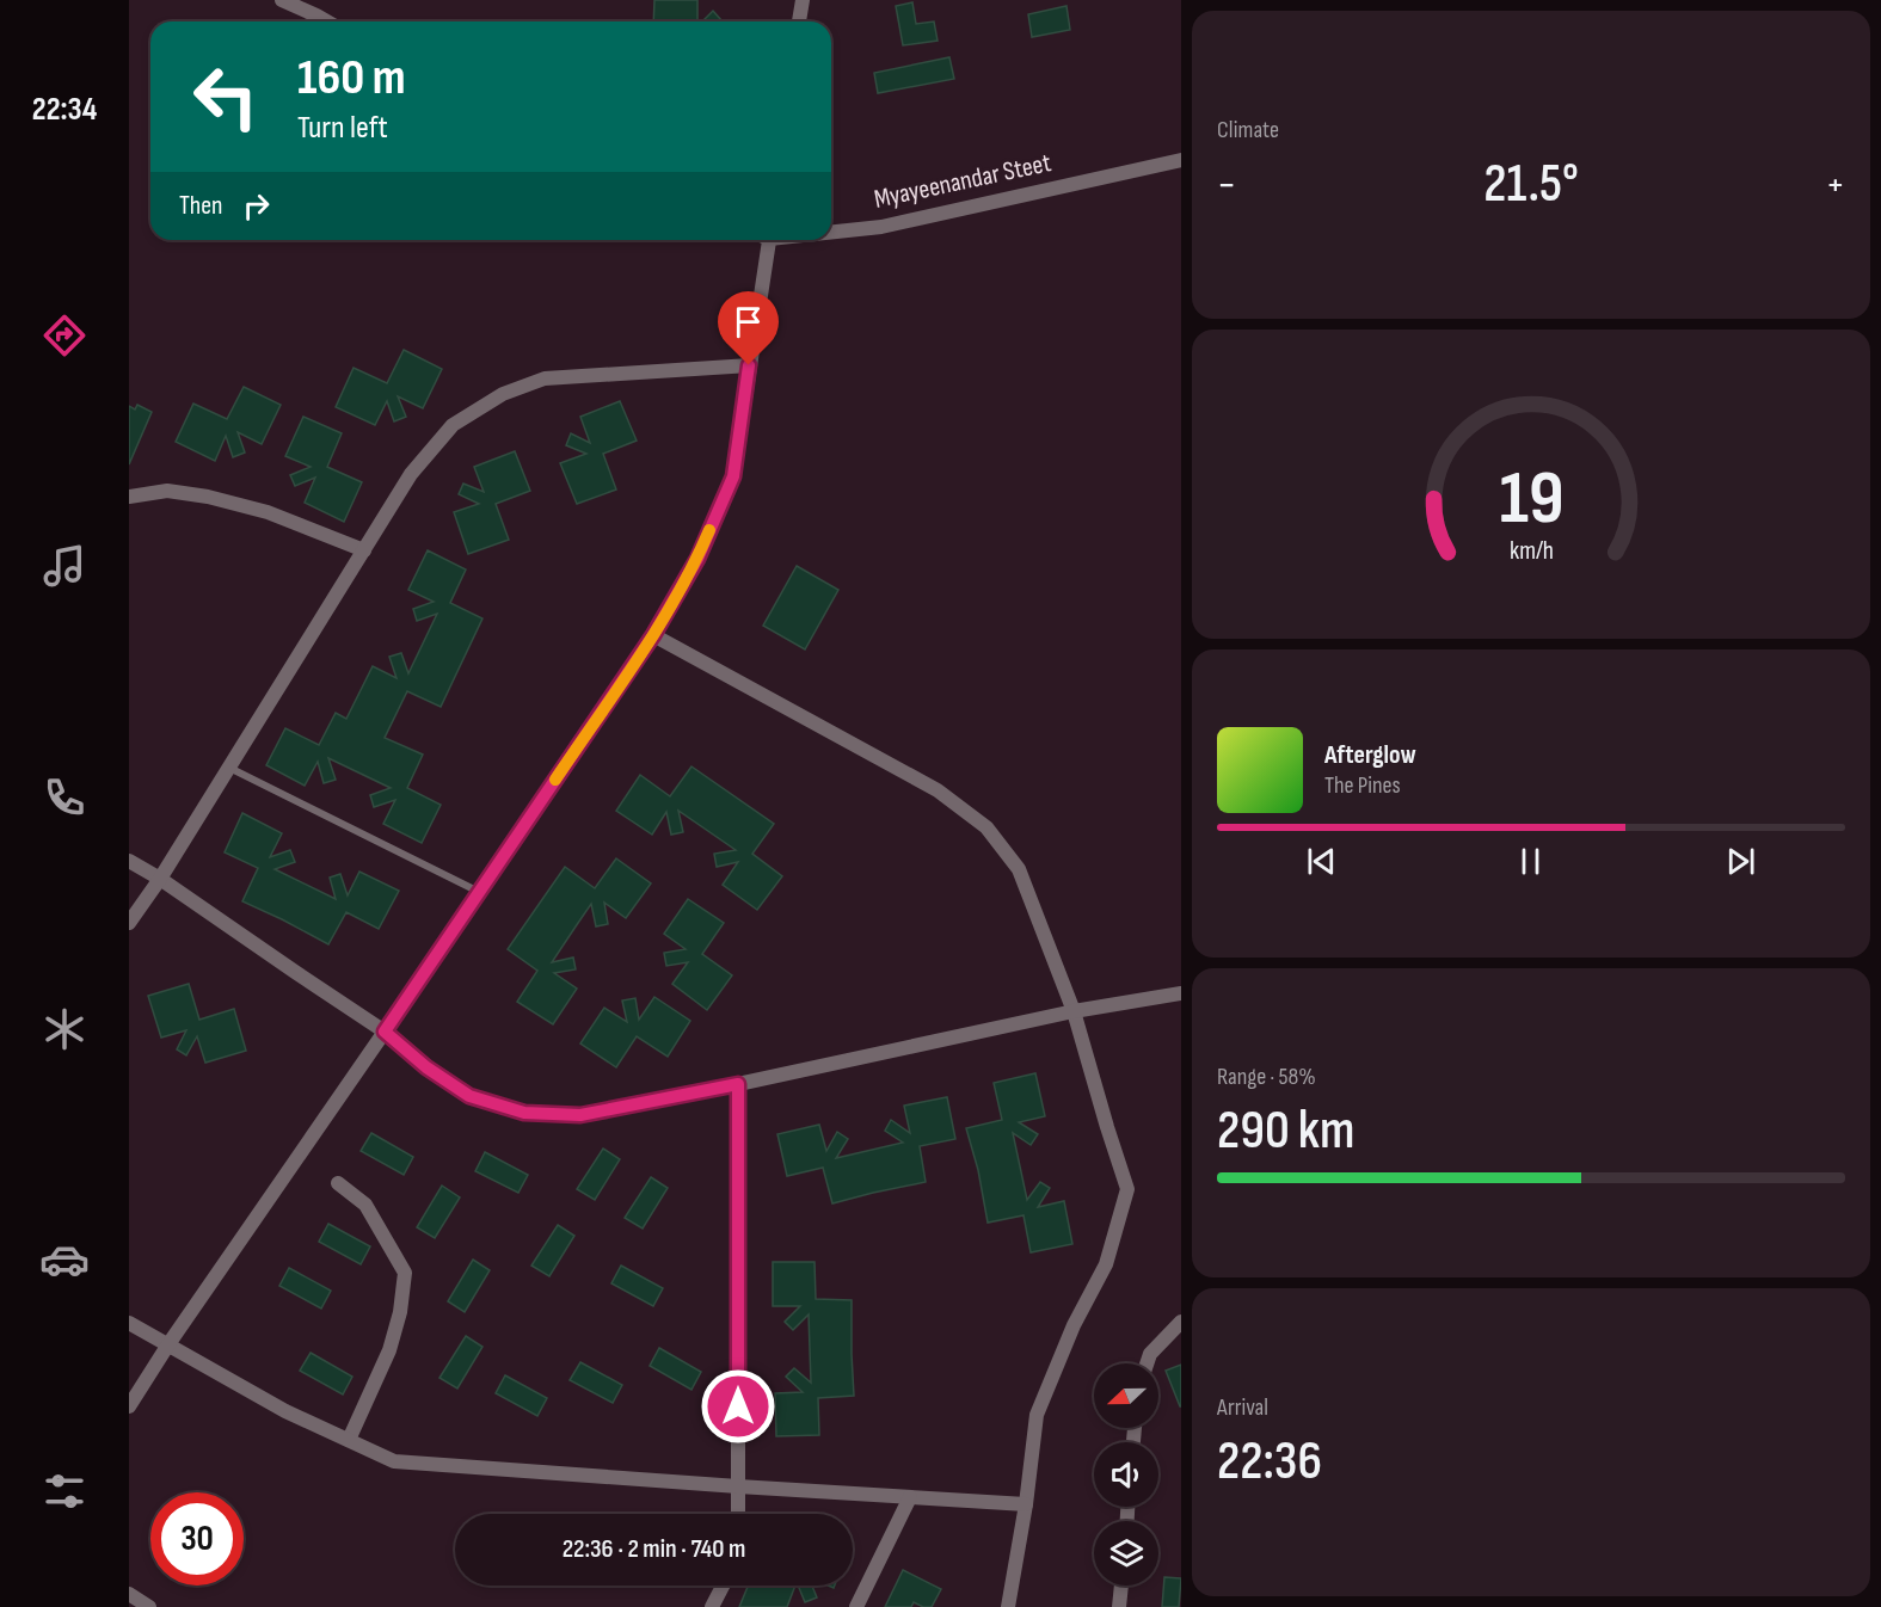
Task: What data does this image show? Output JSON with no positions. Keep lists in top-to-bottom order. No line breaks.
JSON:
{"streets":{"street":["Myayeenandar Steet"]},"north":"left","page":{"tabs":"22:34","tile":["Climate",["Range · 58%","290 km"],["Arrival","22:36"]],"turn":["160 m","Turn left"],"heat":["−","21.5°","+"],"then":"Then","song":["Afterglow","The Pines"],"limit":"30","trip":"22:36 · 2 min · 740 m","gauge":["19","km/h"]}}
